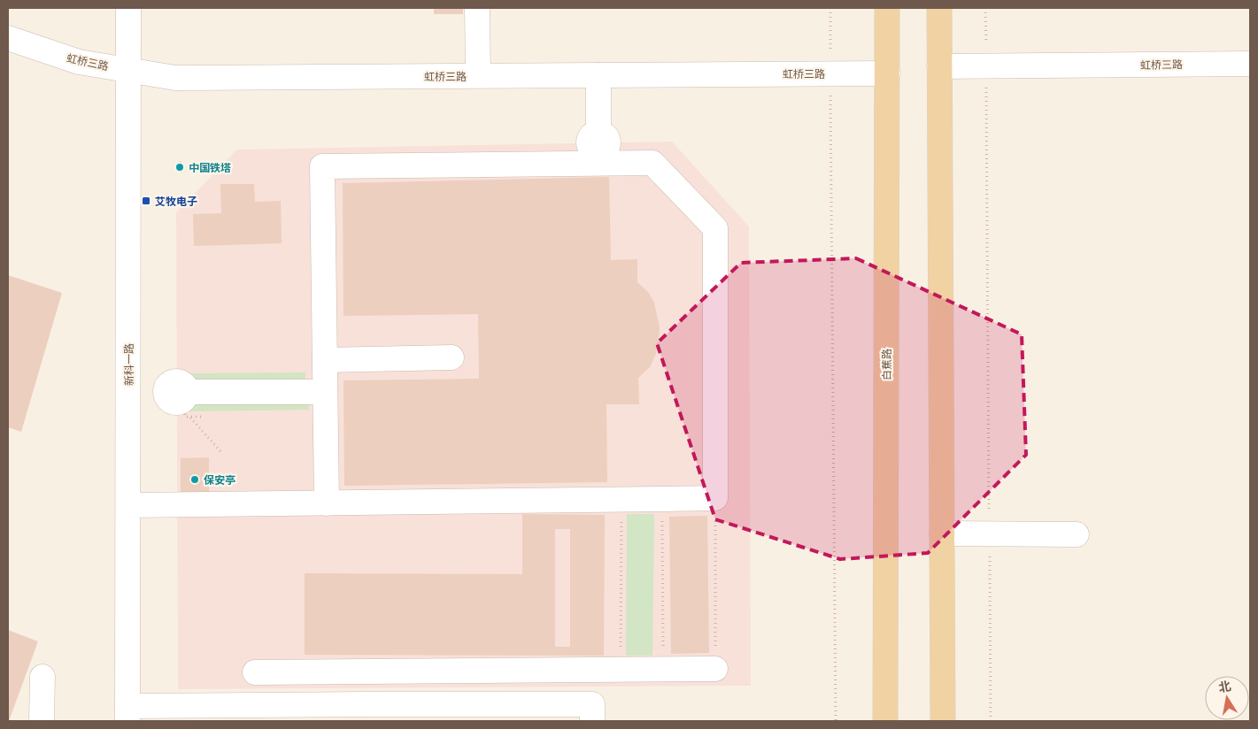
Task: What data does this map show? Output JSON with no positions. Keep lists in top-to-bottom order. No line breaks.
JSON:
{"streets":{"main road":["白蕉路"],"street":["虹桥三路","新科一路"]},"crossings":[["虹桥三路","新科一路"],["虹桥三路","白蕉路"]],"places":{"other":["中国铁塔","保安亭"],"transit":["艾牧电子"]},"north":"top"}
